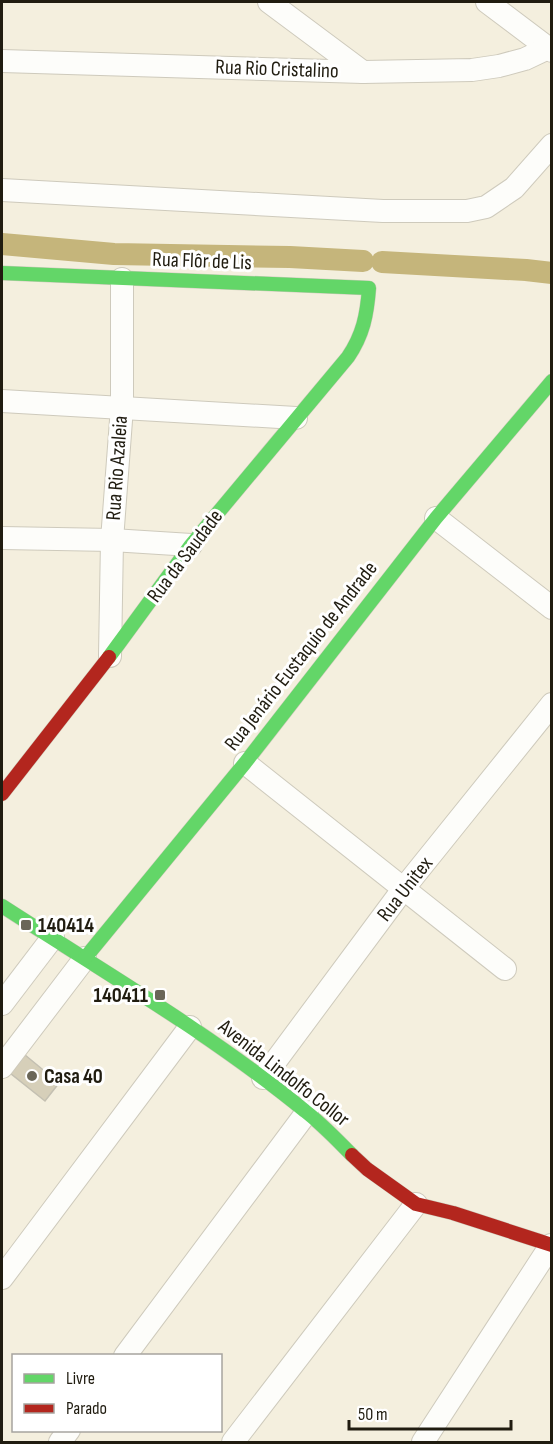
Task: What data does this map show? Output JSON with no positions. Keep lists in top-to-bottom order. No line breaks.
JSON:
{"streets":{"street":["Rua Rio Cristalino","Rua Flôr de Lis","Rua Rio Azaleia","Rua da Saudade","Rua Jenário Eustaquio de Andrade","Rua Unitex","Avenida Lindolfo Collor"]},"crossings":[["Rua Flôr de Lis","Rua Rio Azaleia"],["Rua Flôr de Lis","Rua da Saudade"],["Rua Rio Azaleia","Rua da Saudade"],["Rua Jenário Eustaquio de Andrade","Avenida Lindolfo Collor"],["Rua Unitex","Avenida Lindolfo Collor"]],"places":{"transit":["140414","140411"],"other":["Casa 40"]},"legend":["Livre","Parado"],"scale_bar":"50 m"}
